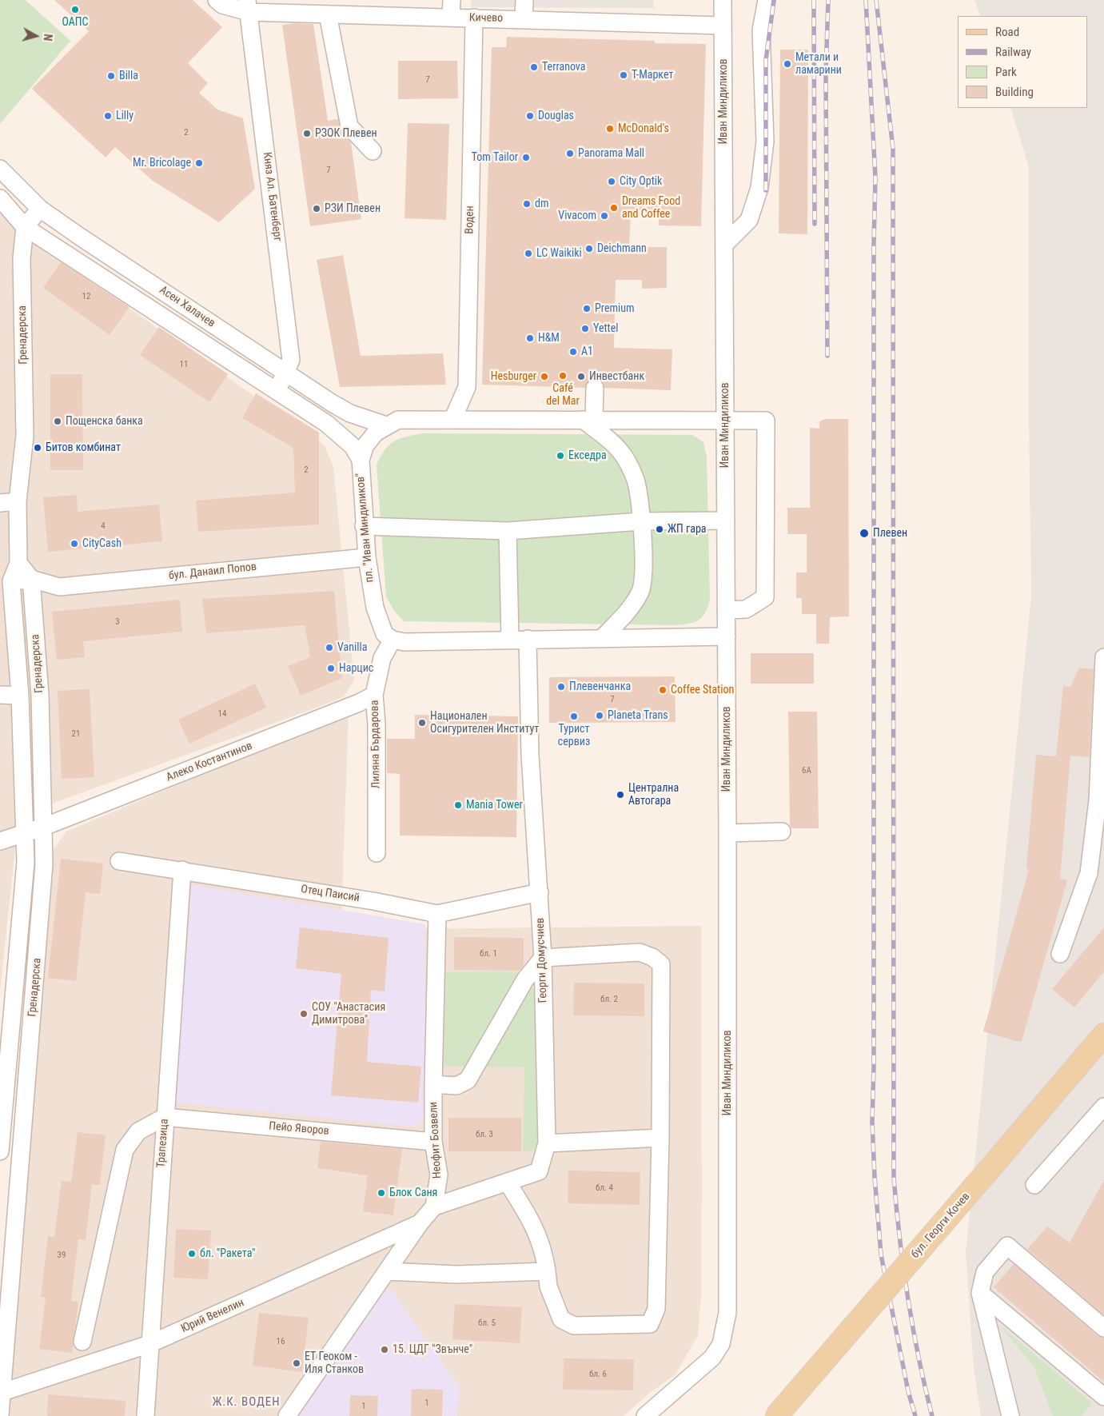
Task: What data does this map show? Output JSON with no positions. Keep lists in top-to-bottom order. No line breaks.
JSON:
{"streets":{"main road":["бул. Георги Кочев"],"street":["Кичево","Иван Миндиликов","Княз Ал. Батенберг","Воден","Асен Халачев","Гренадерска","пл. \"Иван Миндиликов\"","бул. Данаил Попов","Лиляна Бърдарова","Алеко Костантинов","Отец Паисий","Георги Домусчиев","Пейо Яворов","Неофит Бозвели","Трапезица","Юрий Венелин"]},"crossings":[["Кичево","Иван Миндиликов"],["Кичево","Княз Ал. Батенберг"],["Кичево","Воден"],["Иван Миндиликов","пл. \"Иван Миндиликов\""],["Княз Ал. Батенберг","Асен Халачев"],["Воден","пл. \"Иван Миндиликов\""],["Асен Халачев","Гренадерска"],["Асен Халачев","пл. \"Иван Миндиликов\""],["Гренадерска","бул. Данаил Попов"],["Гренадерска","Алеко Костантинов"],["Гренадерска","Юрий Венелин"],["пл. \"Иван Миндиликов\"","бул. Данаил Попов"],["пл. \"Иван Миндиликов\"","Лиляна Бърдарова"],["Лиляна Бърдарова","Алеко Костантинов"],["Отец Паисий","Георги Домусчиев"],["Отец Паисий","Неофит Бозвели"],["Отец Паисий","Трапезица"],["Георги Домусчиев","Неофит Бозвели"],["Пейо Яворов","Неофит Бозвели"],["Пейо Яворов","Трапезица"],["Трапезица","Юрий Венелин"]],"districts":["Ж.К. ВОДЕН"],"places":["ОАПС","Метали и ламарини","Terranova","Т-Маркет","Billa","Lilly","Douglas","McDonald's","РЗОК Плевен","Panorama Mall","Tom Tailor","Mr. Bricolage","City Optik","dm","Dreams Food and Coffee","РЗИ Плевен","Vivacom","Deichmann","LC Waikiki","Premium","Yettel","H&M","A1","Café del Mar","Hesburger","Инвестбанк","Пощенска банка","Битов комбинат","Екседра","ЖП гара","Плевен","CityCash","Vanilla","Нарцис","Плевенчанка","Coffee Station","Planeta Trans","Турист сервиз","Национален Осигурителен Институт","Централна Автогара","Mania Tower","СОУ \"Анастасия Димитрова\"","Блок Саня","бл. \"Ракета\"","15. ЦДГ \"Звънче\"","ЕТ Геоком - Иля Станков"],"house_numbers":["7","2","7","12","11","2","4","3","7","14","21","6А","бл. 1","бл. 2","бл. 3","бл. 4","39","бл. 5","16","бл. 6","1","1"],"legend":["Road","Railway","Park","Building"],"north":"right"}
